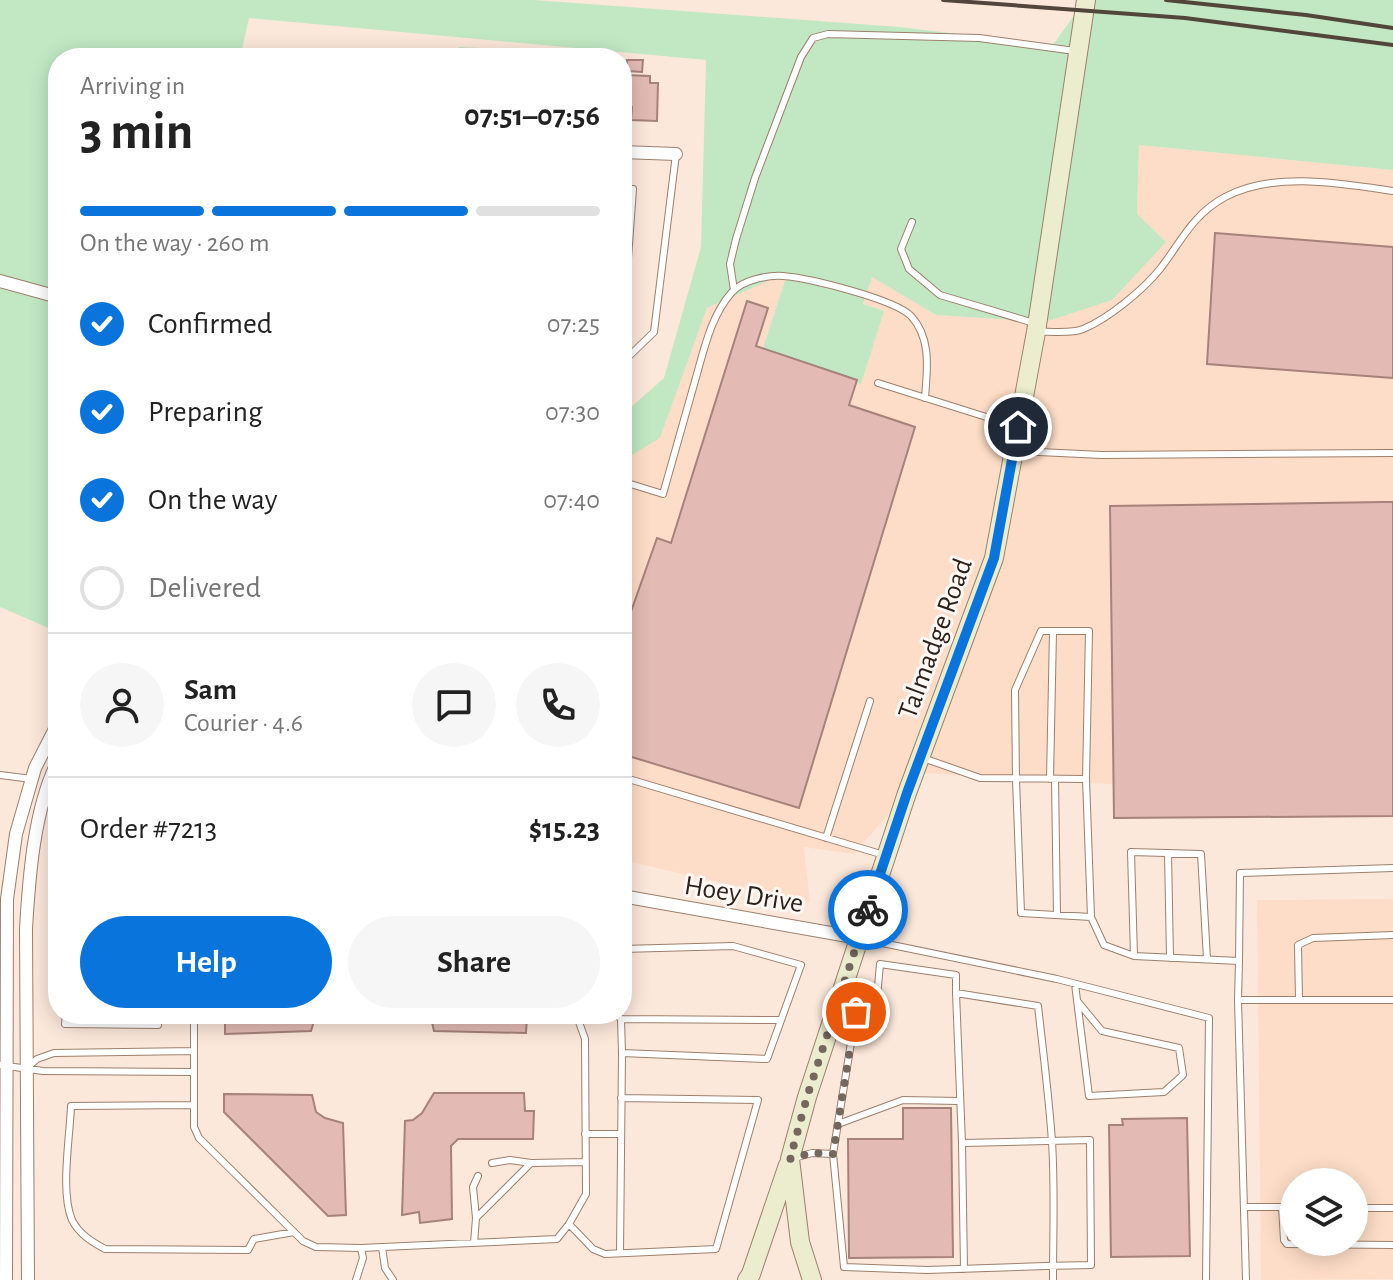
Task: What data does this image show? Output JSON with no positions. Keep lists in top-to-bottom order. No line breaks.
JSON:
{"streets":{"street":["Talmadge Road","Hoey Drive"]},"crossings":[["Talmadge Road","Hoey Drive"]],"page":{"heading":["3 min","Arriving in","07:51–07:56"],"panel":["Sam","Courier · 4.6","Order #7213","$15.23"],"bar":"On the way · 260 m","list":[["Confirmed","07:25"],["Preparing","07:30"],["On the way","07:40"],"Delivered"],"buttons":["Help","Share"]}}
